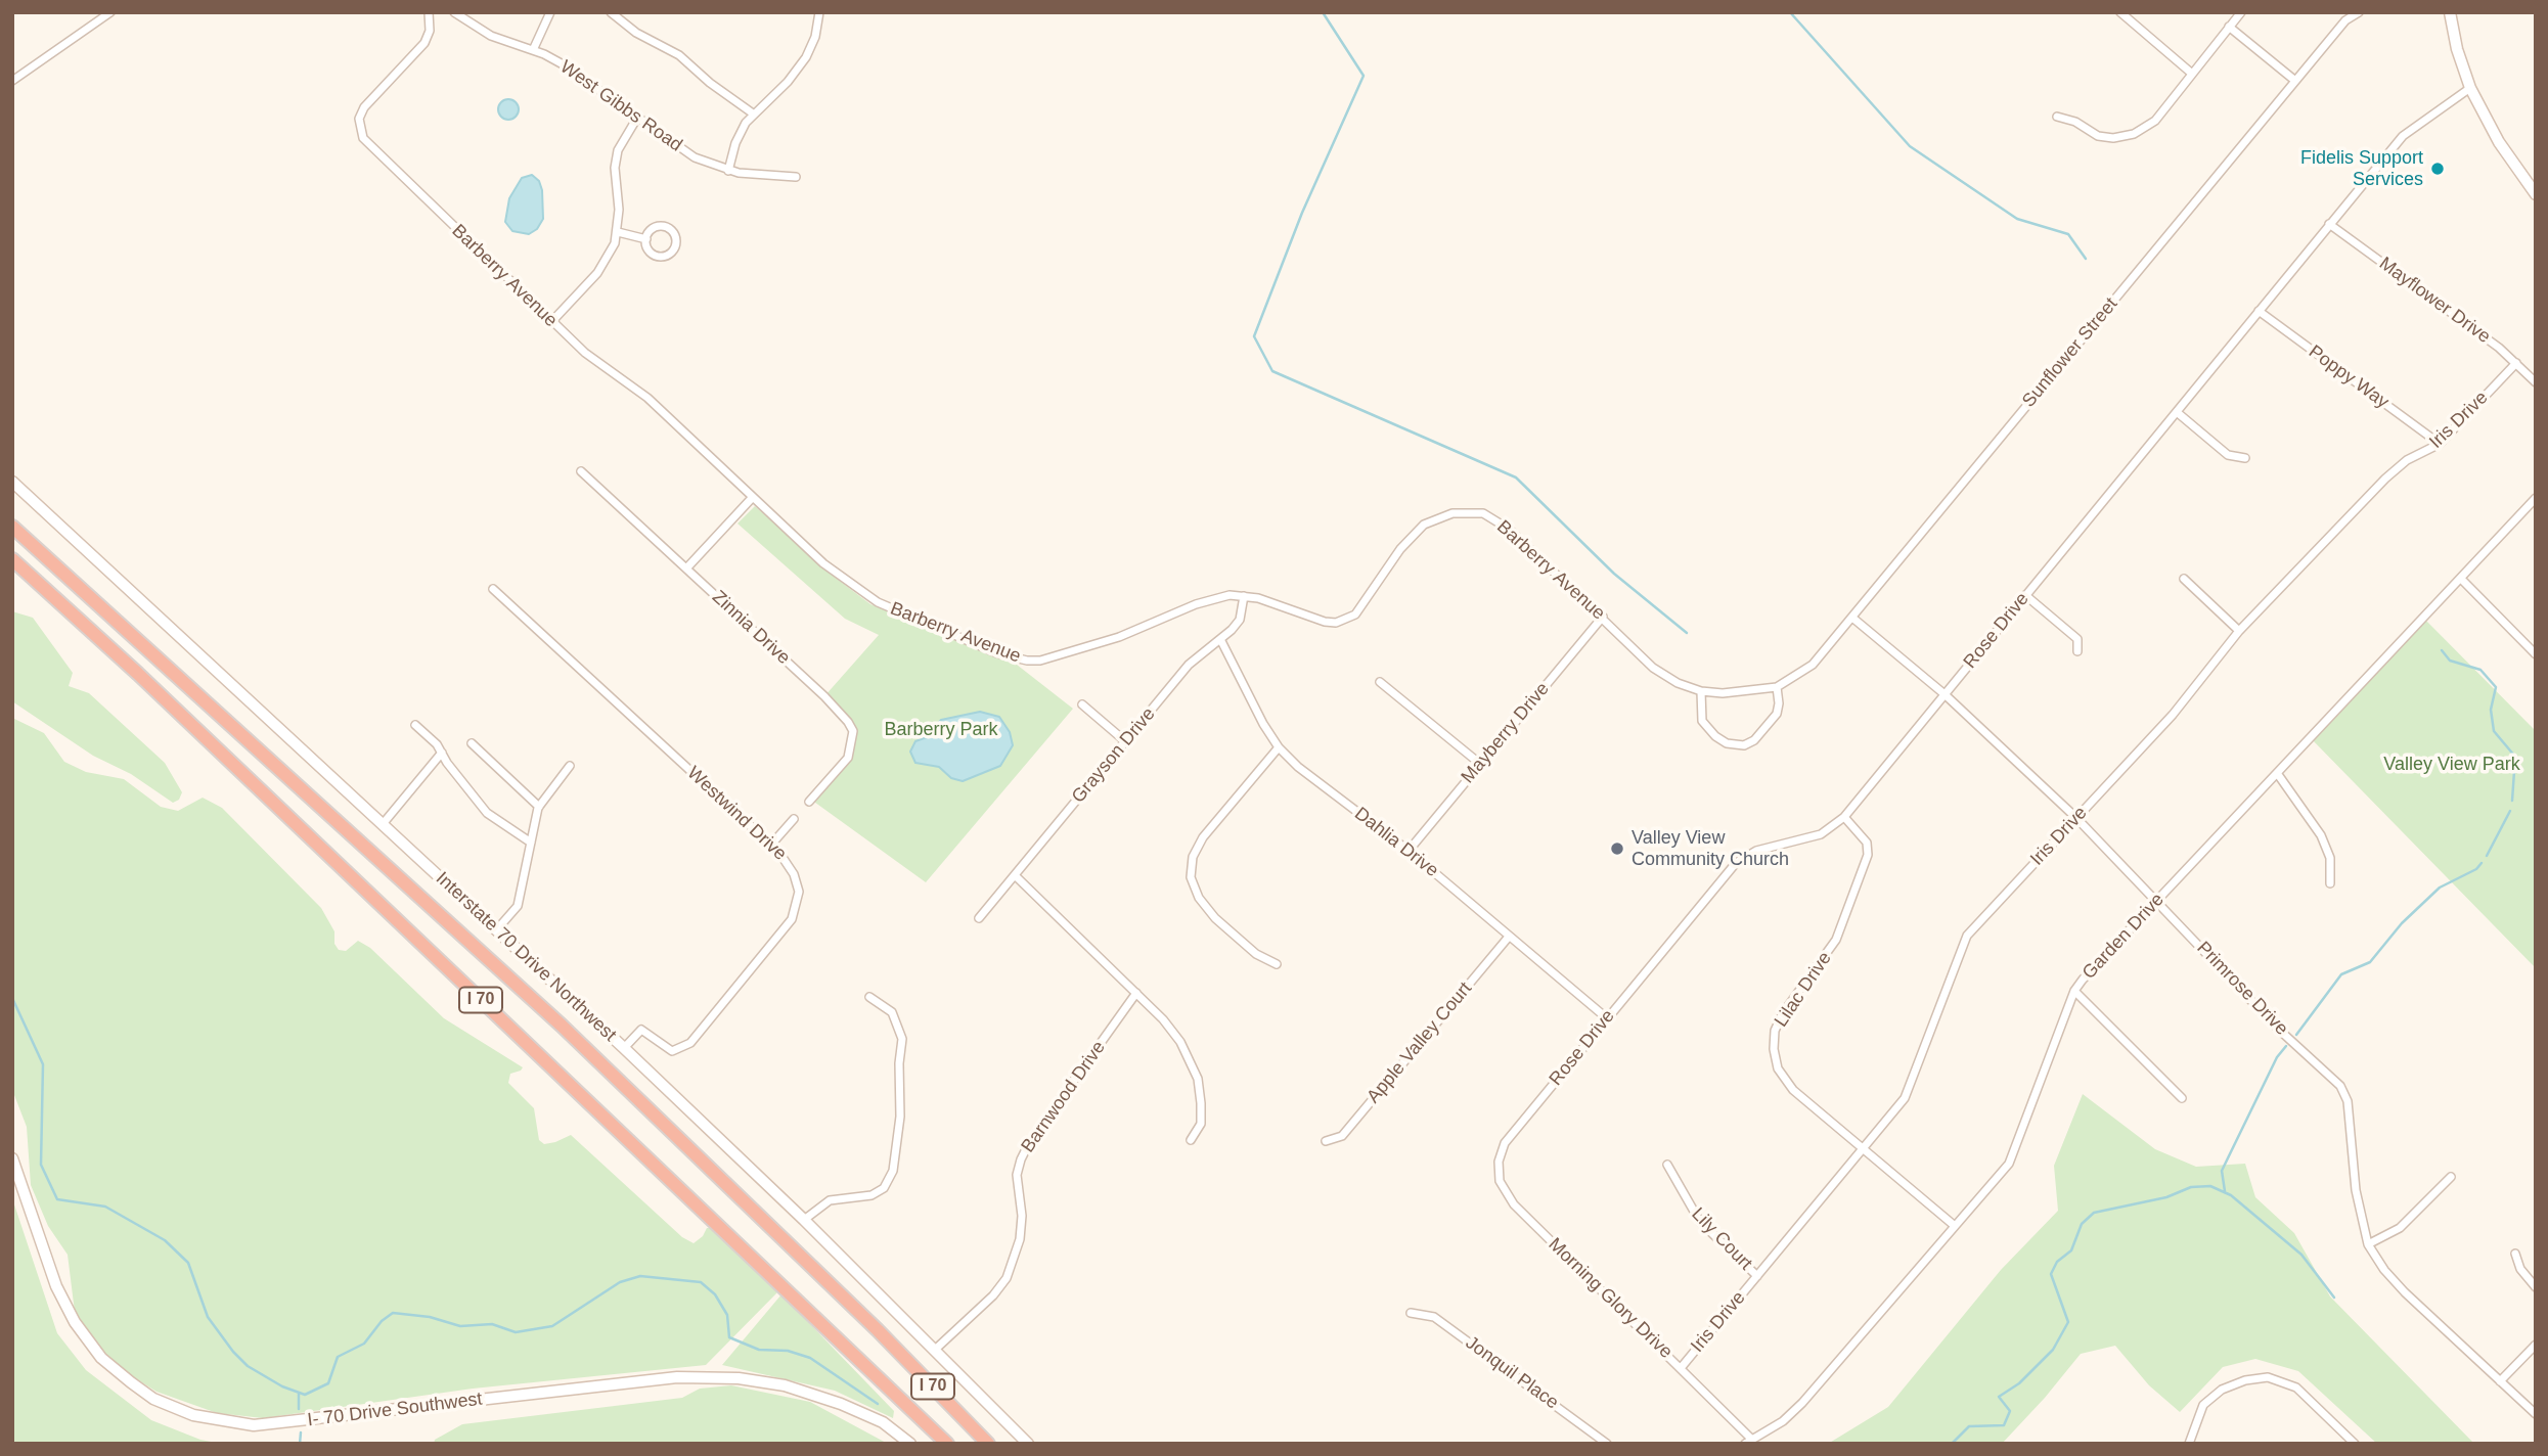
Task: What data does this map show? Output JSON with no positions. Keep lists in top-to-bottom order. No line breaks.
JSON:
{"streets":{"highway":["I 70"],"street":["West Gibbs Road","Barberry Avenue","Mayflower Drive","Sunflower Street","Poppy Way","Iris Drive","Zinnia Drive","Rose Drive","Mayberry Drive","Grayson Drive","Westwind Drive","Dahlia Drive","Garden Drive","Interstate 70 Drive Northwest","Primrose Drive","Lilac Drive","Apple Valley Court","Barnwood Drive","Lily Court","Morning Glory Drive","Jonquil Place","I- 70 Drive Southwest"]},"crossings":[["Barberry Avenue","Sunflower Street"],["Barberry Avenue","Mayberry Drive"],["Barberry Avenue","Grayson Drive"],["Mayflower Drive","Iris Drive"],["Mayflower Drive","Rose Drive"],["Sunflower Street","Primrose Drive"],["Poppy Way","Iris Drive"],["Poppy Way","Rose Drive"],["Iris Drive","Primrose Drive"],["Iris Drive","Lilac Drive"],["Iris Drive","Lily Court"],["Iris Drive","Morning Glory Drive"],["Rose Drive","Dahlia Drive"],["Rose Drive","Primrose Drive"],["Rose Drive","Lilac Drive"],["Rose Drive","Morning Glory Drive"],["Mayberry Drive","Dahlia Drive"],["Grayson Drive","Dahlia Drive"],["Westwind Drive","Interstate 70 Drive Northwest"],["Dahlia Drive","Apple Valley Court"],["Garden Drive","Primrose Drive"],["Garden Drive","Lilac Drive"],["Garden Drive","Morning Glory Drive"],["Interstate 70 Drive Northwest","Barnwood Drive"]],"parks":["Barberry Park","Valley View Park"],"places":["Fidelis Support Services","Valley View Community Church"]}
